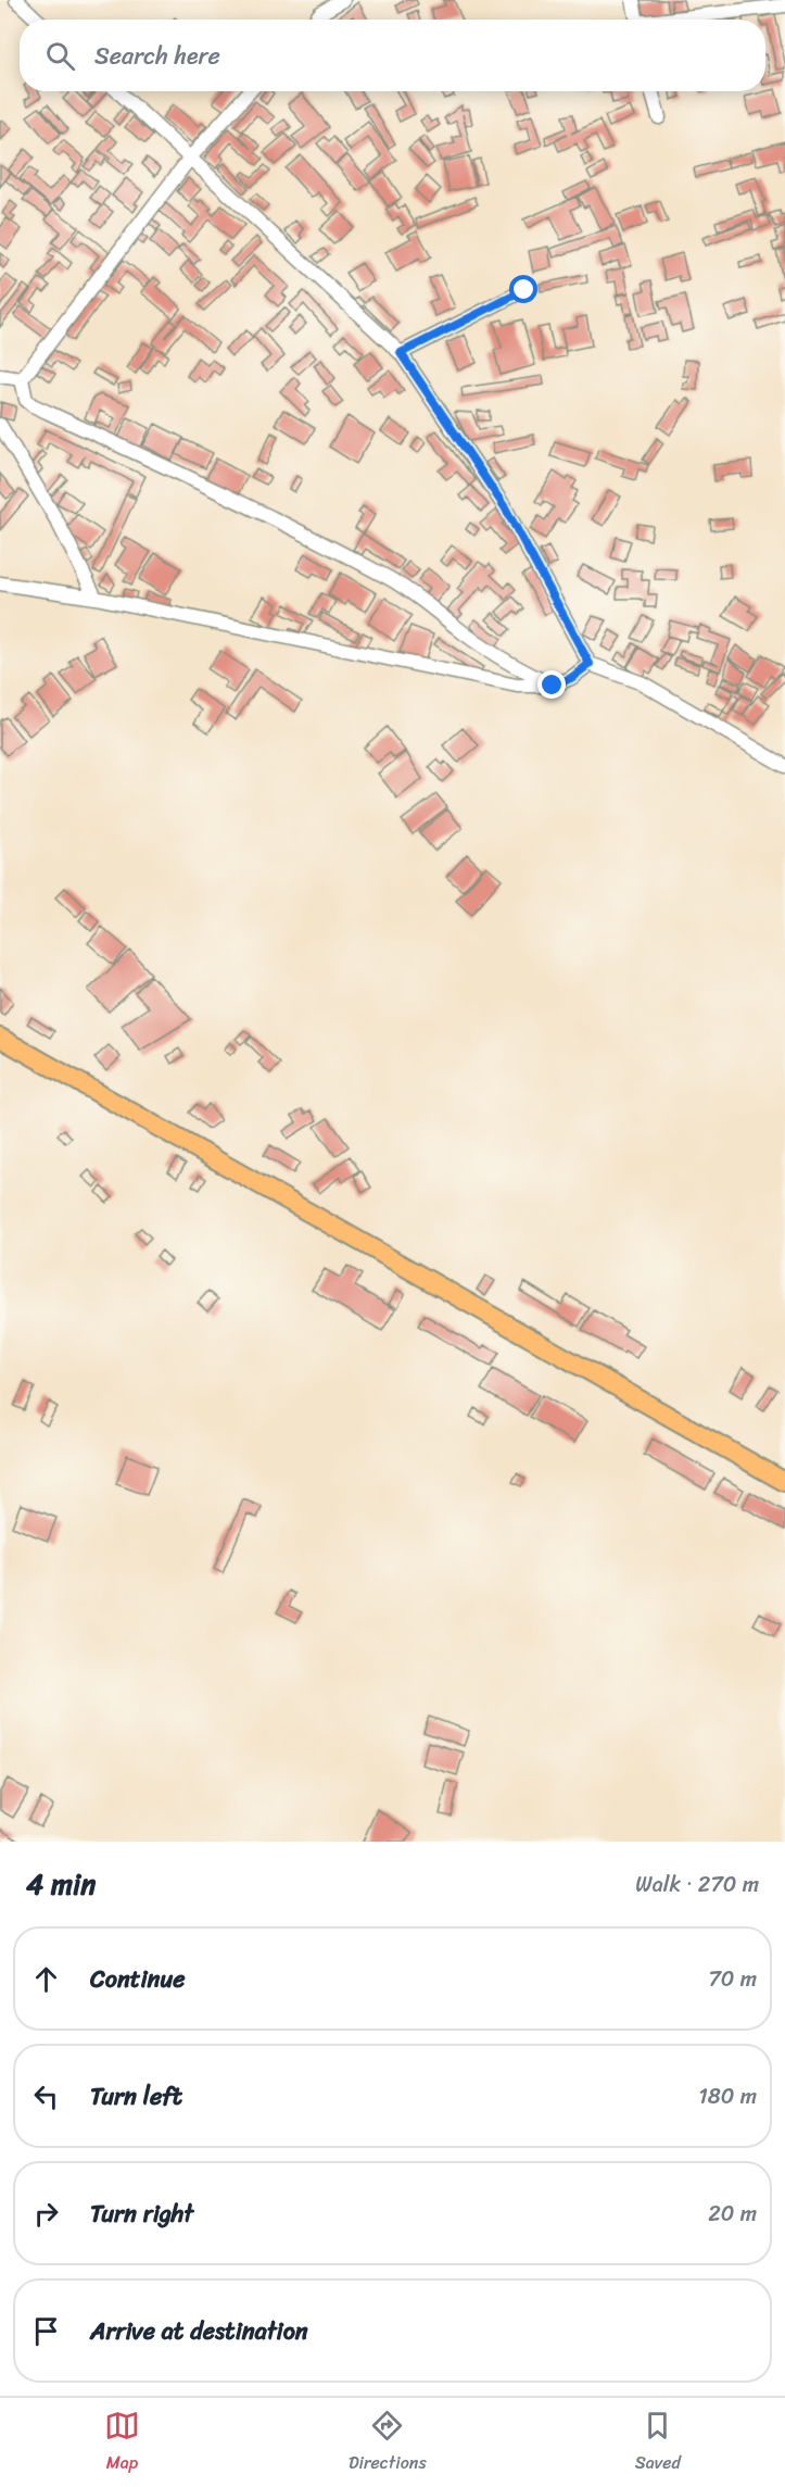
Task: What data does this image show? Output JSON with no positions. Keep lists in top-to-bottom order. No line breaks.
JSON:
{"page":{"search":"Search here","heading":["4 min","Walk · 270 m"],"list":[["Continue","70 m"],["Turn left","180 m"],["Turn right","20 m"],"Arrive at destination"],"nav":["Map","Directions","Saved"]}}
